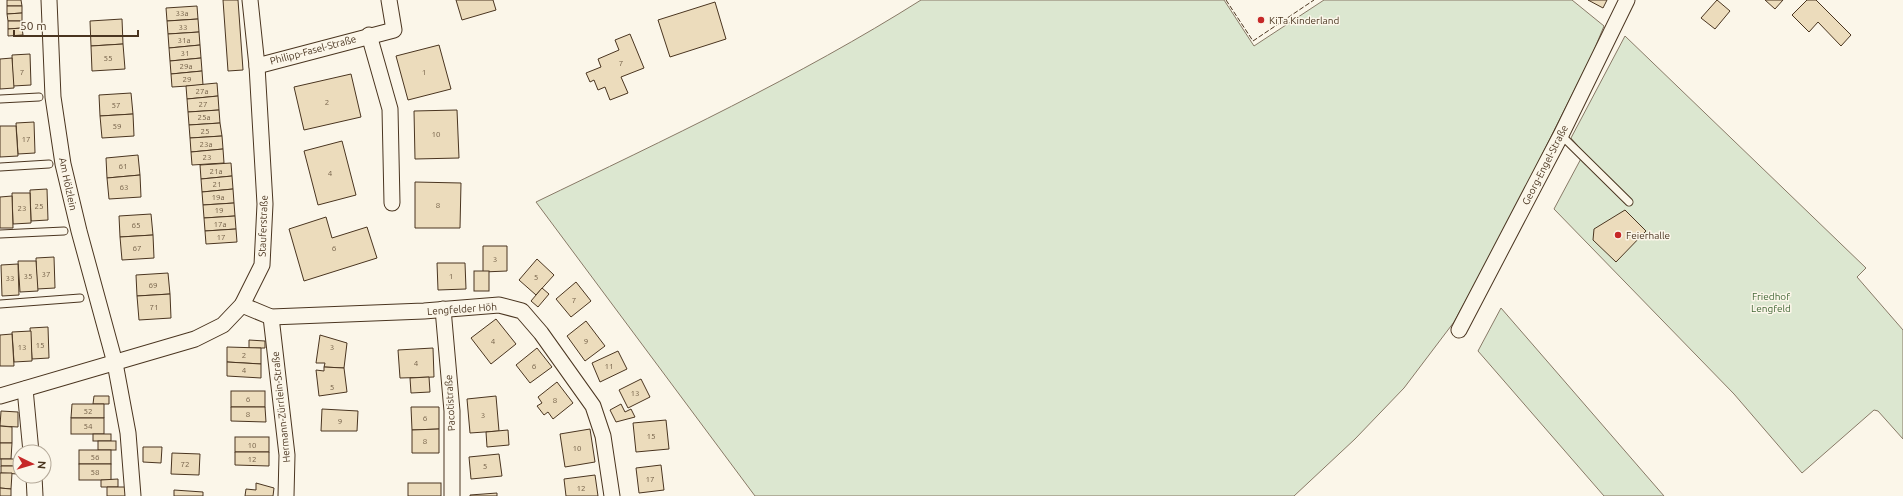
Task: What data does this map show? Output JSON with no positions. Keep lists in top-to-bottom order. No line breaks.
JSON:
{"streets":{"street":["Philipp-Fasel-Straße","Georg-Engel-Straße","Am Hölzlein","Stauferstraße","Lengfelder Höh","Pacotistraße","Hermann-Zürrlein-Straße"]},"crossings":[["Philipp-Fasel-Straße","Stauferstraße"],["Am Hölzlein","Stauferstraße"],["Stauferstraße","Lengfelder Höh"],["Lengfelder Höh","Pacotistraße"],["Lengfelder Höh","Hermann-Zürrlein-Straße"]],"parks":["Friedhof Lengfeld"],"places":["KiTa Kinderland","Feierhalle"],"house_numbers":["33a","33","31a","31","55","7","29a","7","1","29","27a","2","27","57","25a","59","25","10","17","23a","23","61","21a","4","21","63","19a","8","25","23","19","17a","65","17","67","6","3","37","35","1","5","33","69","7","71","4","9","15","13","3","2","4","6","11","4","5","13","6","8","52","8","3","6","9","54","15","8","10","10","56","12","72","5","58","17","12"],"scale_bar":"50 m","north":"right"}
